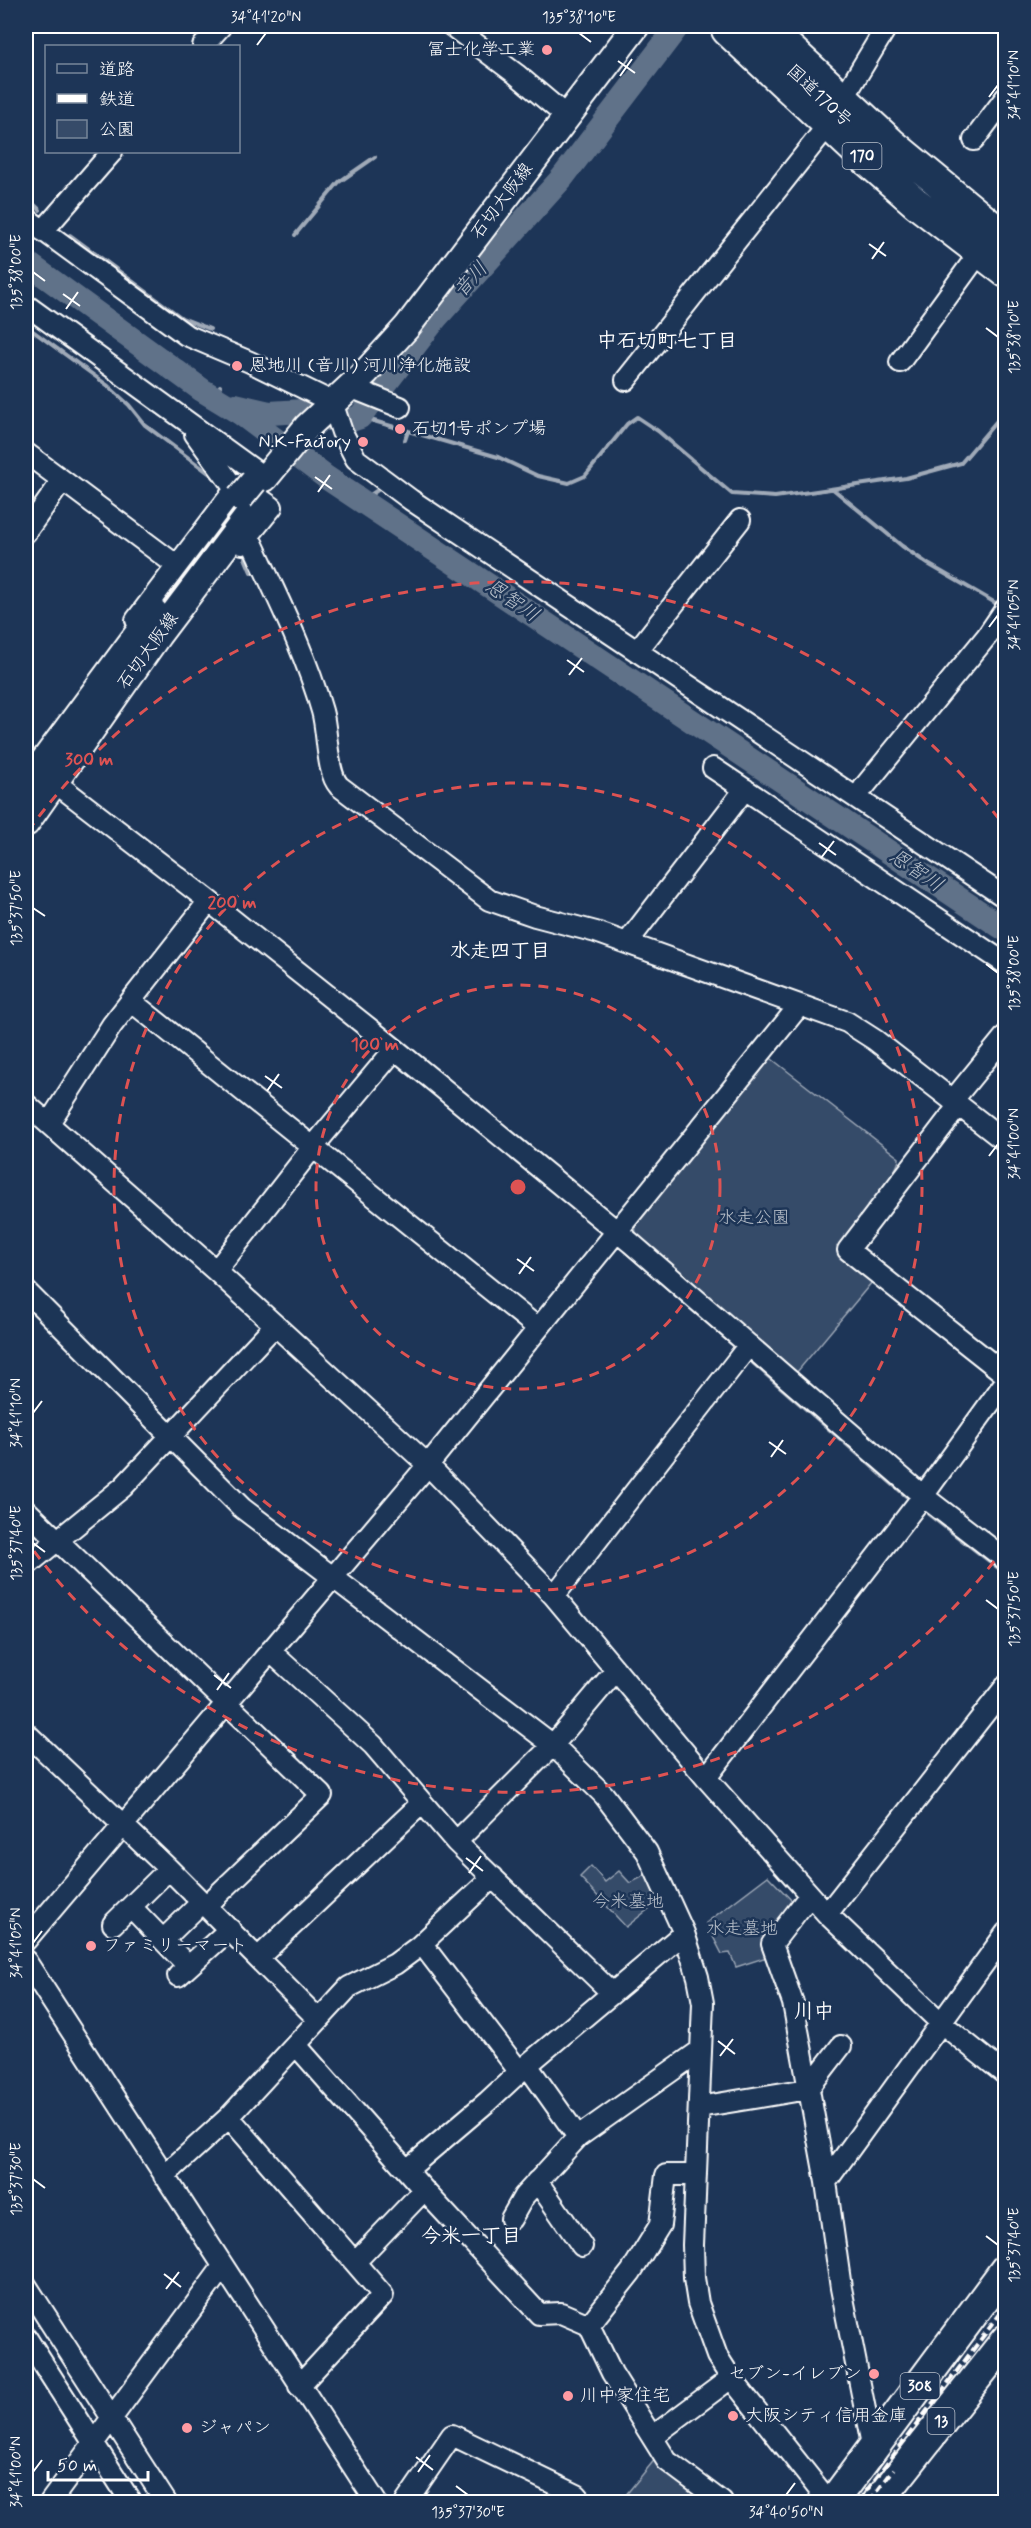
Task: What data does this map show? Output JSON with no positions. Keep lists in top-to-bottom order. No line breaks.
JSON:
{"streets":{"highway":["国道170号","170","308","13"],"main road":["石切大阪線"]},"crossings":[["国道170号","170"]],"districts":["中石切町七丁目","水走四丁目","川中","今米一丁目"],"water":["音川","恩智川"],"parks":["水走公園","今米墓地","水走墓地"],"places":["冨士化学工業","恩地川 (音川) 河川浄化施設","石切1号ポンプ場","N.K-Factory","ファミリーマート","セブン-イレブン","川中家住宅","大阪シティ信用金庫","ジャパン"],"legend":["道路","鉄道","公園"],"scale_bar":"50 m","coordinates":["34°41'20\"N","135°38'10\"E","34°41'10\"N","135°38'00\"E","34°41'05\"N","135°37'50\"E","34°41'00\"N","135°37'40\"E","135°37'30\"E","34°40'50\"N"],"rings":["300 m","200 m","100 m"]}
